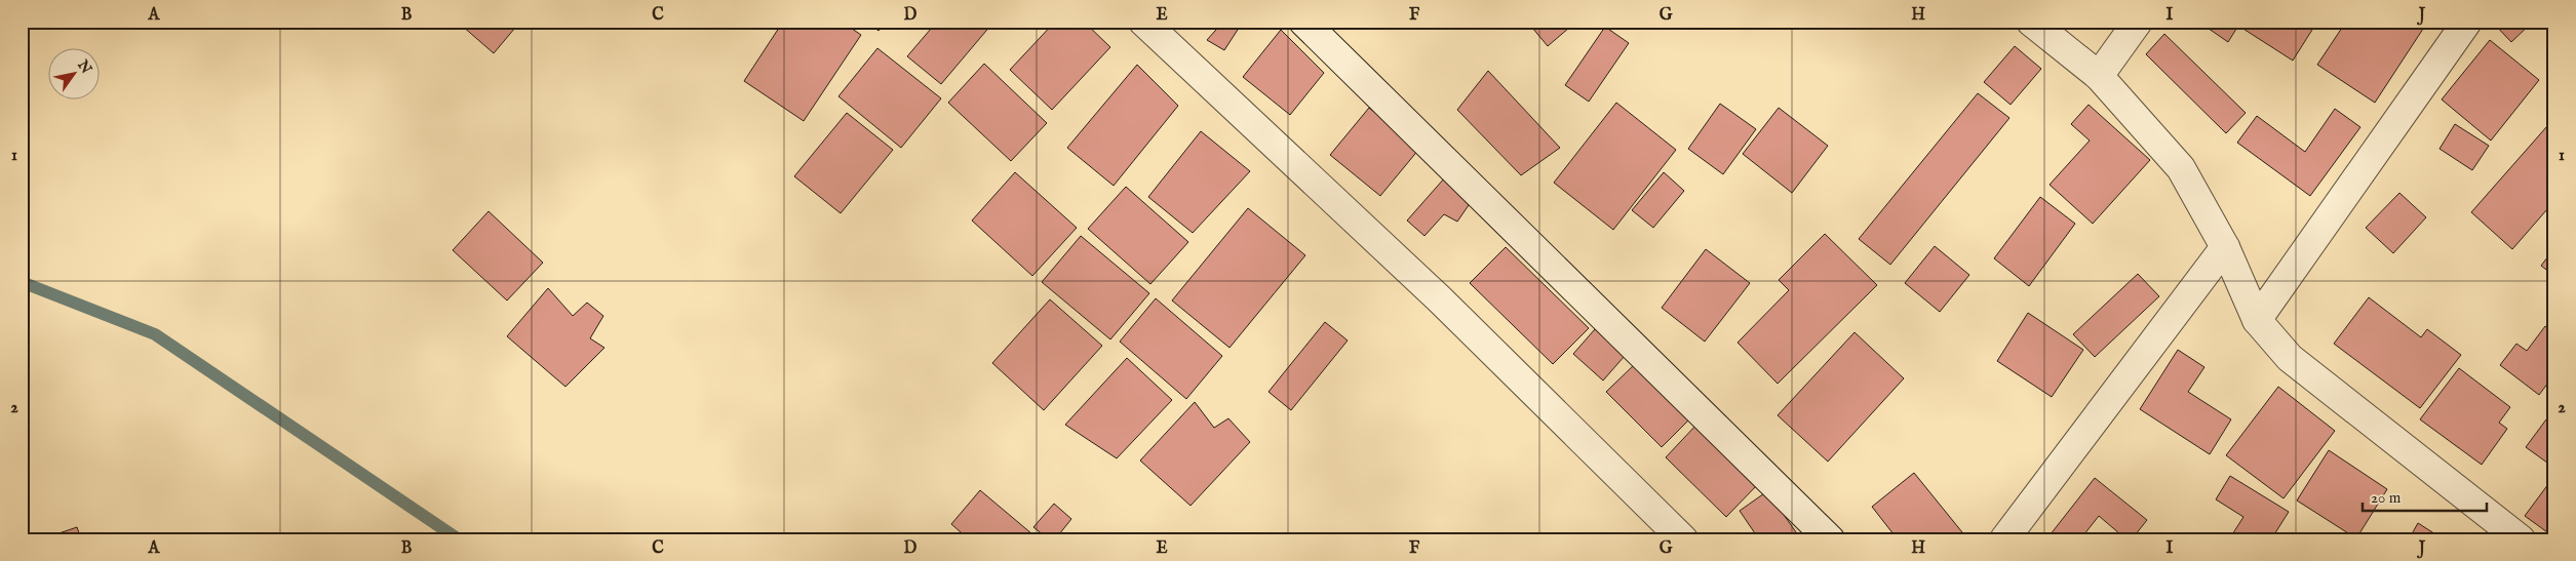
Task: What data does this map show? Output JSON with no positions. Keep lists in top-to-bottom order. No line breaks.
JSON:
{"scale_bar":"20 m","north":"top right","grid":{"columns":["A","B","C","D","E","F","G","H","I","J"],"rows":["1","2"]}}
